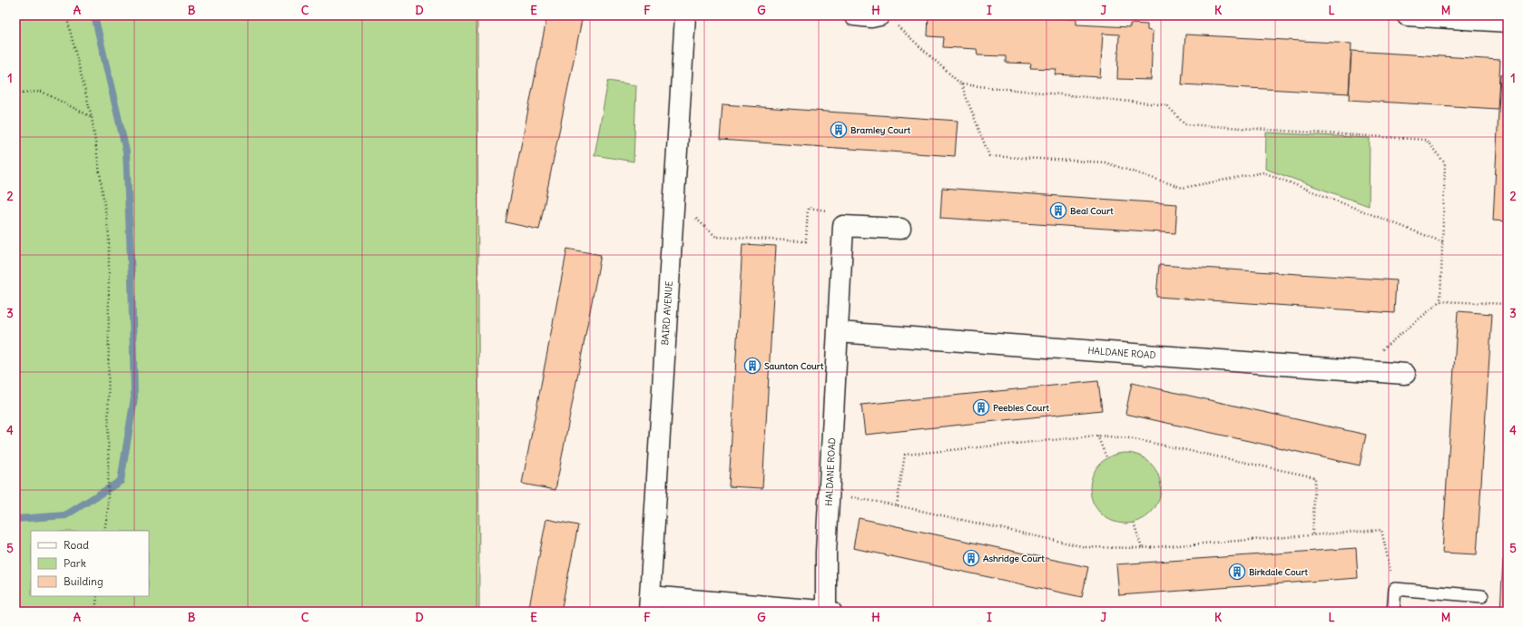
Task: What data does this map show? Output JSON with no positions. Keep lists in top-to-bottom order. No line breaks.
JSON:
{"streets":{"street":["BAIRD AVENUE","HALDANE ROAD"]},"places":{"building":["Bramley Court","Beal Court","Saunton Court","Peebles Court","Ashridge Court","Birkdale Court"]},"legend":["Road","Park","Building"],"grid":{"columns":["A","B","C","D","E","F","G","H","I","J","K","L","M"],"rows":["1","2","3","4","5"]}}
